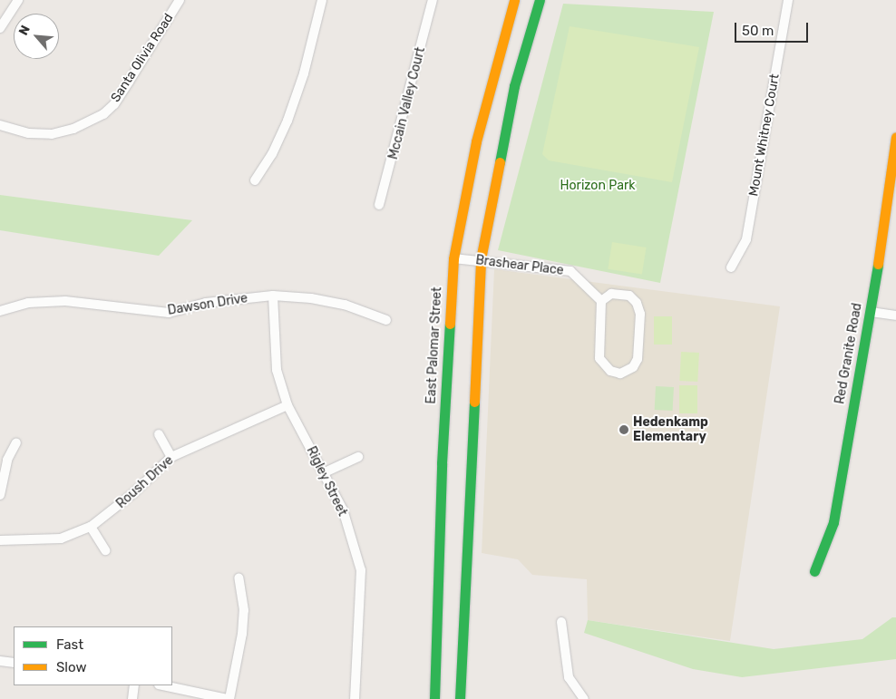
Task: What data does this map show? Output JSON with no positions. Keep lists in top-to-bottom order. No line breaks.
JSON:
{"streets":{"main road":["East Palomar Street","Red Granite Road"],"street":["Santa Olivia Road","Mccain Valley Court","Mount Whitney Court","Brashear Place","Dawson Drive","Rigley Street","Roush Drive"]},"crossings":[["Brashear Place","East Palomar Street"],["Dawson Drive","Rigley Street"],["Rigley Street","Roush Drive"]],"parks":["Horizon Park"],"places":["Hedenkamp Elementary"],"legend":["Fast","Slow"],"scale_bar":"50 m","north":"top left"}
